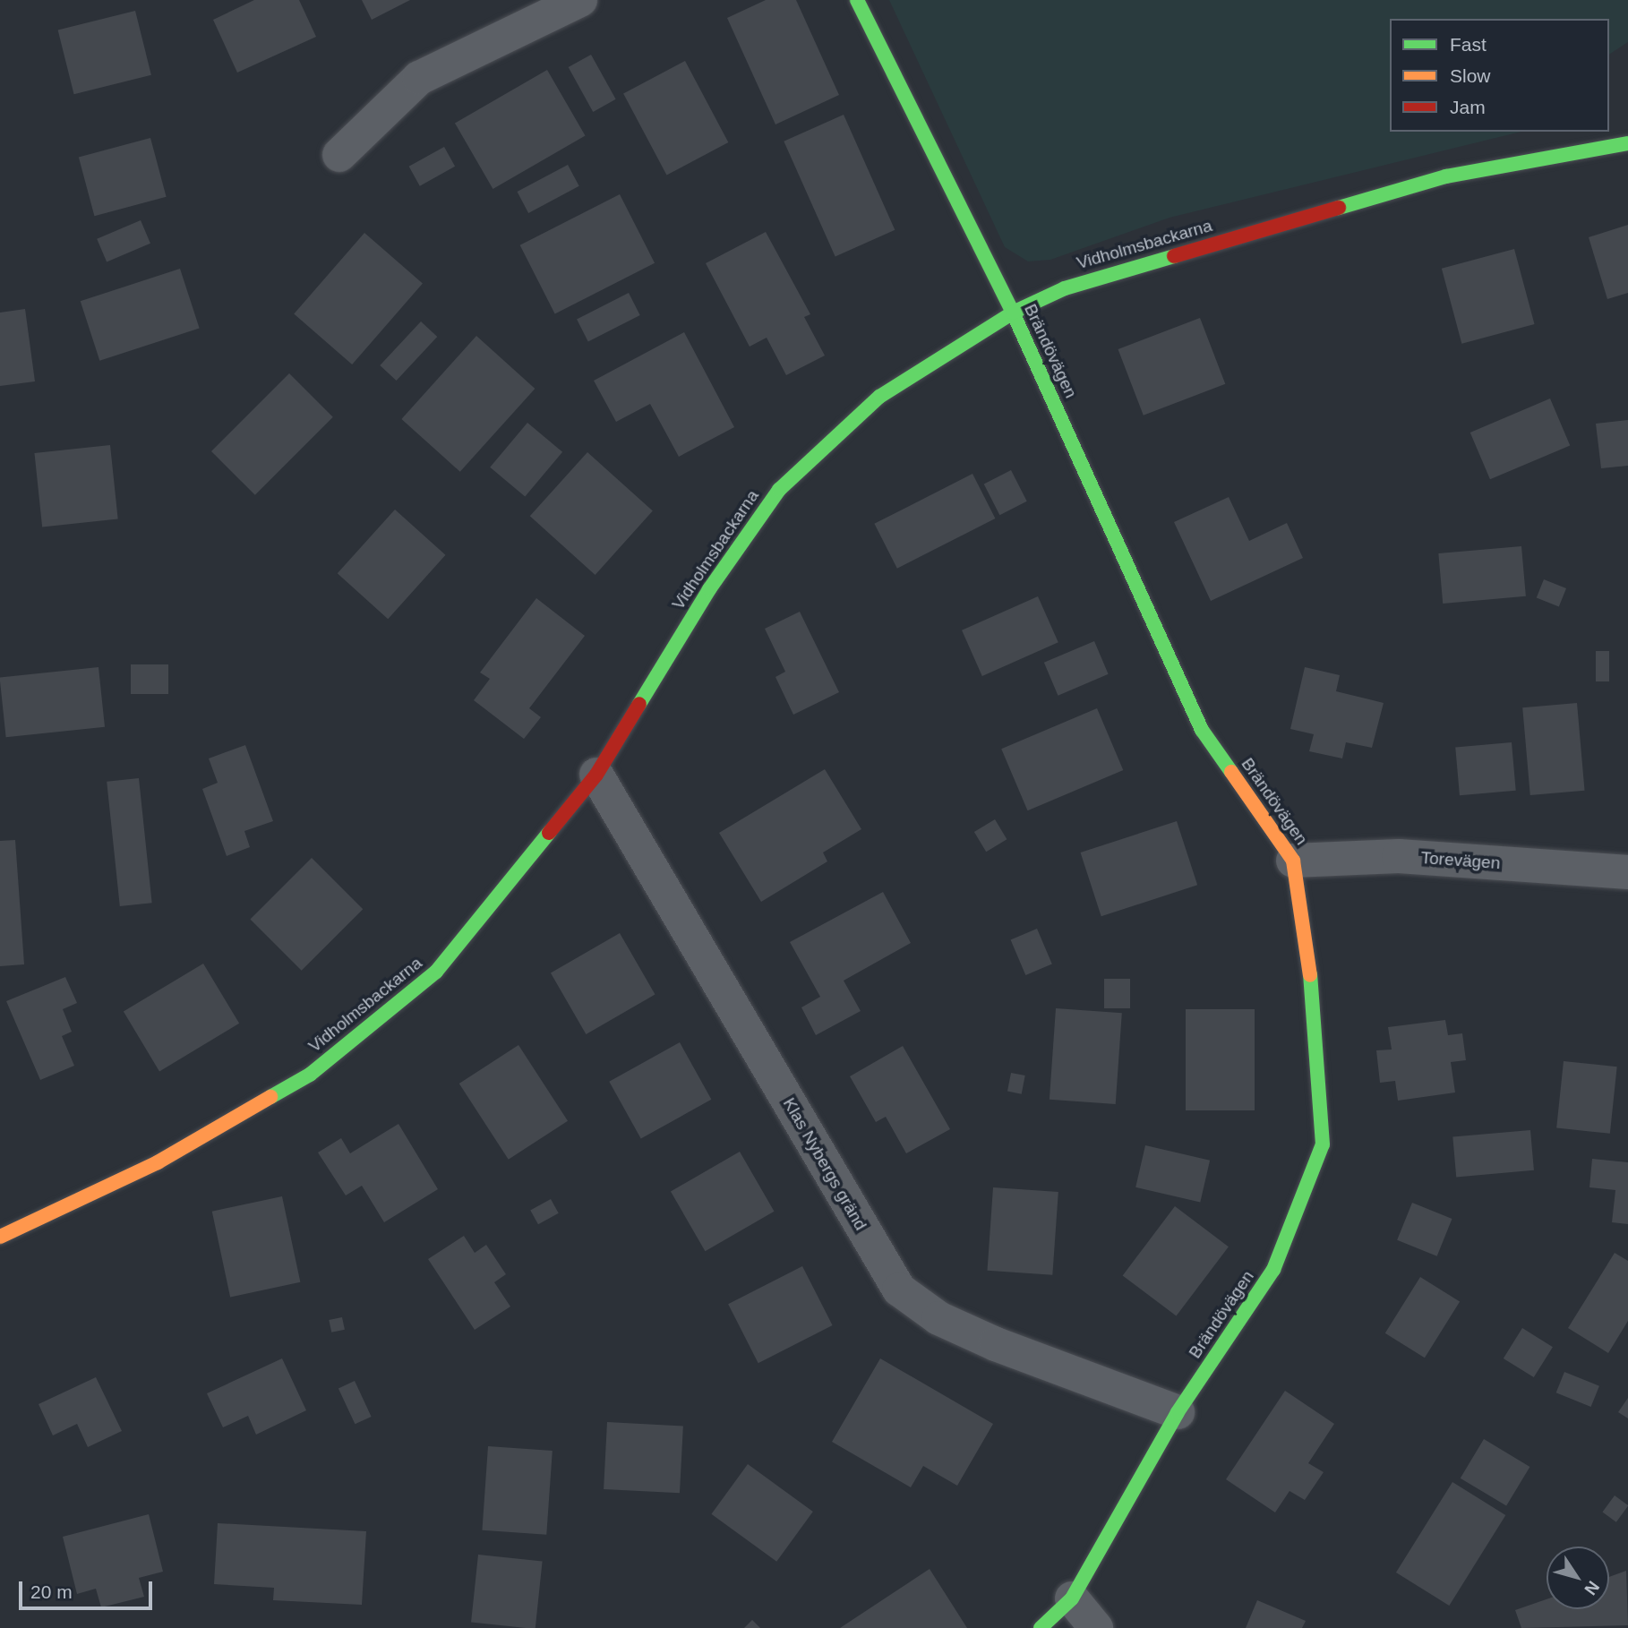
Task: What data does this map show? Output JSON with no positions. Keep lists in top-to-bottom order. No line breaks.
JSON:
{"streets":{"street":["Vidholmsbackarna","Brändövägen","Torevägen","Klas Nybergs gränd"]},"crossings":[["Vidholmsbackarna","Brändövägen"],["Vidholmsbackarna","Klas Nybergs gränd"],["Brändövägen","Torevägen"],["Brändövägen","Klas Nybergs gränd"]],"legend":["Fast","Slow","Jam"],"scale_bar":"20 m","north":"bottom right"}
